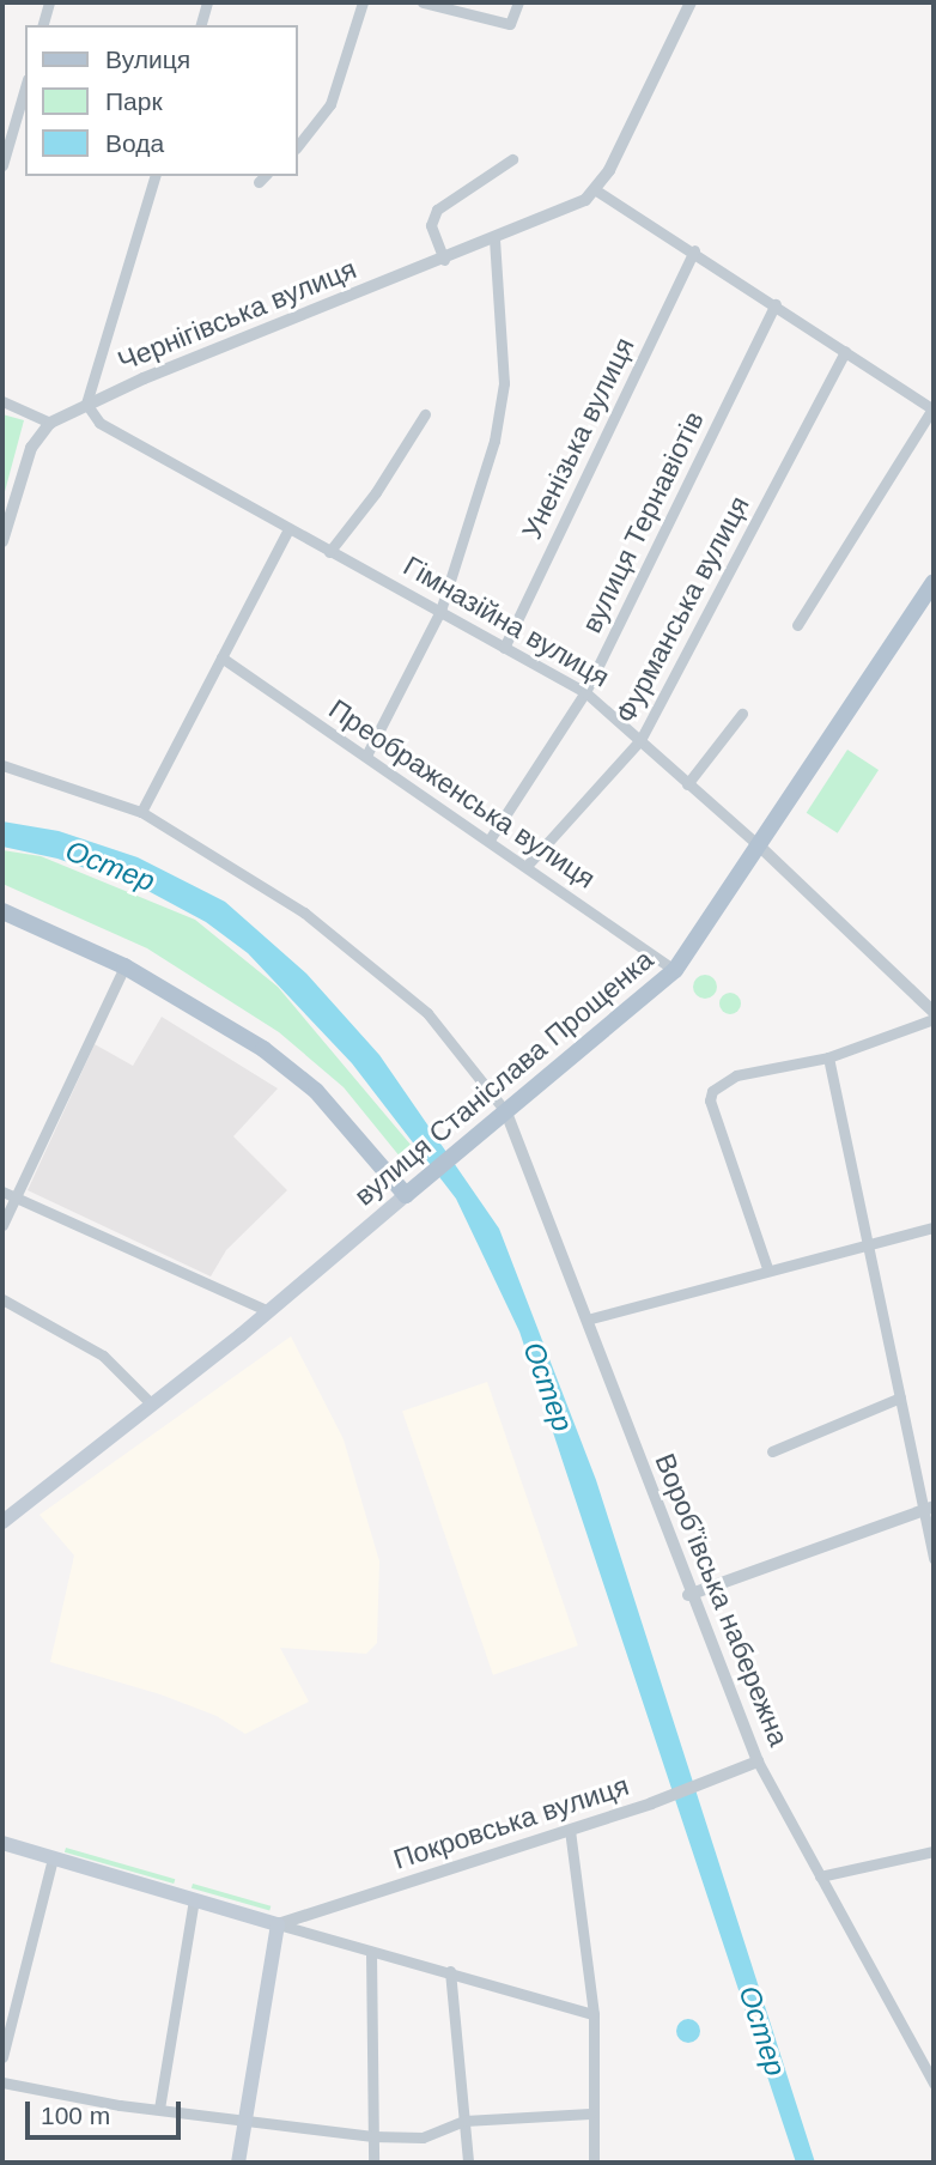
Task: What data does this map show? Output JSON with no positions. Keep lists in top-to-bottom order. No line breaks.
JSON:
{"streets":{"main road":["вулиця Станіслава Прощенка"],"street":["Чернігівська вулиця","Уненізька вулиця","вулиця Тернавіотів","Фурманська вулиця","Гімназійна вулиця","Преображенська вулиця","Воробʼївська набережна","Покровська вулиця"]},"crossings":[["Чернігівська вулиця","Гімназійна вулиця"],["Уненізька вулиця","Гімназійна вулиця"],["вулиця Тернавіотів","Гімназійна вулиця"],["вулиця Тернавіотів","Преображенська вулиця"],["Фурманська вулиця","Гімназійна вулиця"],["Фурманська вулиця","Преображенська вулиця"],["Гімназійна вулиця","вулиця Станіслава Прощенка"],["Преображенська вулиця","вулиця Станіслава Прощенка"],["вулиця Станіслава Прощенка","Воробʼївська набережна"],["Воробʼївська набережна","Покровська вулиця"]],"water":["Остер"],"legend":["Вулиця","Парк","Вода"],"scale_bar":"100 m"}
